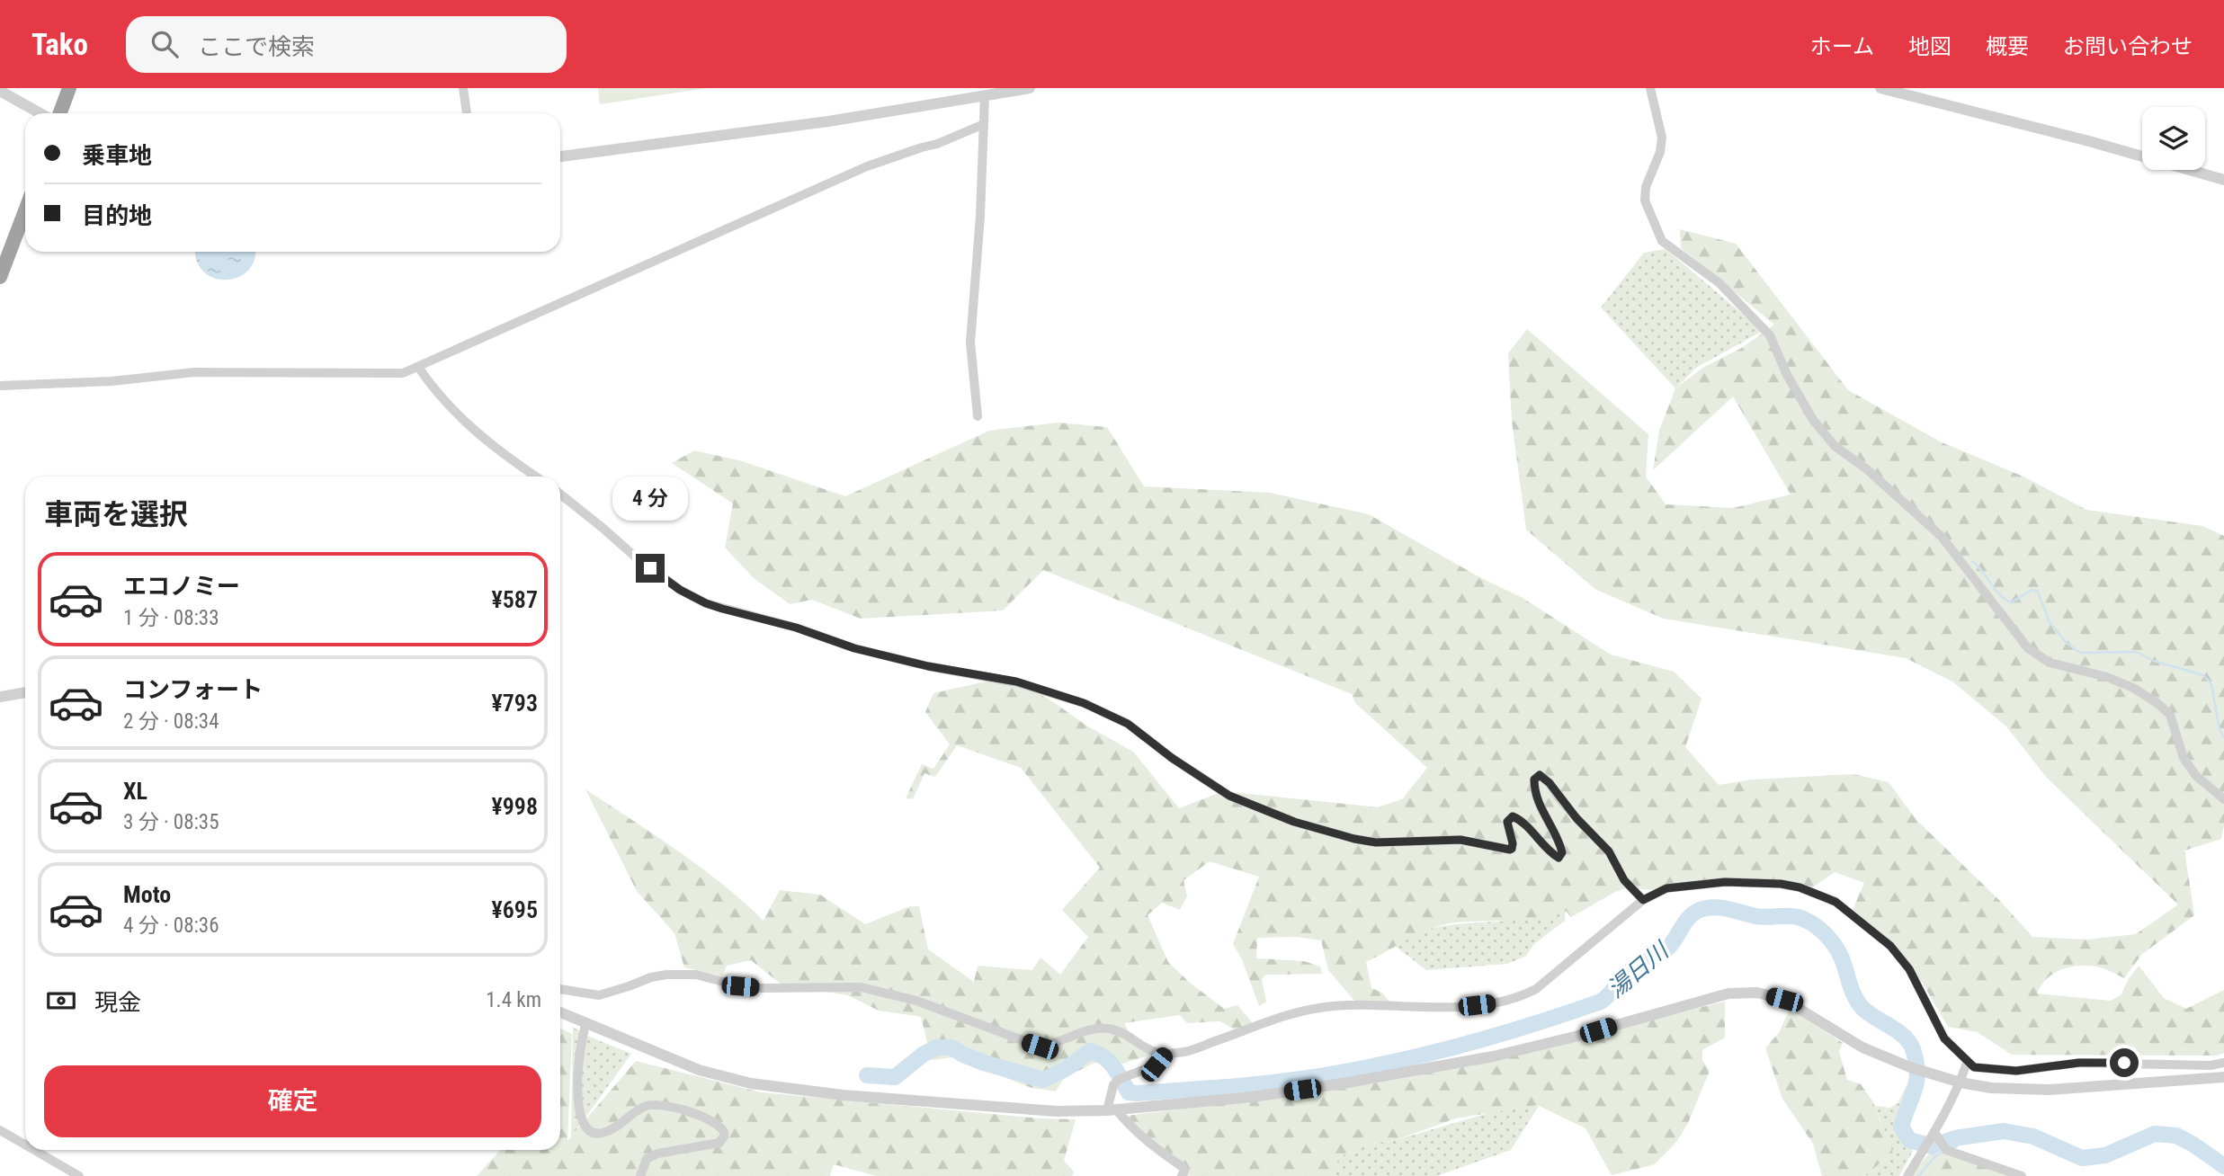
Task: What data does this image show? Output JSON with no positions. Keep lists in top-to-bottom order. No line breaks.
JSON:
{"water":["湯日川"],"page":{"header":"Tako","search":"ここで検索","nav":["ホーム","地図","概要","お問い合わせ"],"banner":["乗車地","目的地"],"bubble":"4 分","heading":"車両を選択","list":[{"name":"エコノミー","note":"1 分 · 08:33","value":"¥587"},{"name":"コンフォート","note":"2 分 · 08:34","value":"¥793"},{"name":"XL","note":"3 分 · 08:35","value":"¥998"},{"name":"Moto","note":"4 分 · 08:36","value":"¥695"}],"pay":["現金","1.4 km"],"buttons":"確定"}}
